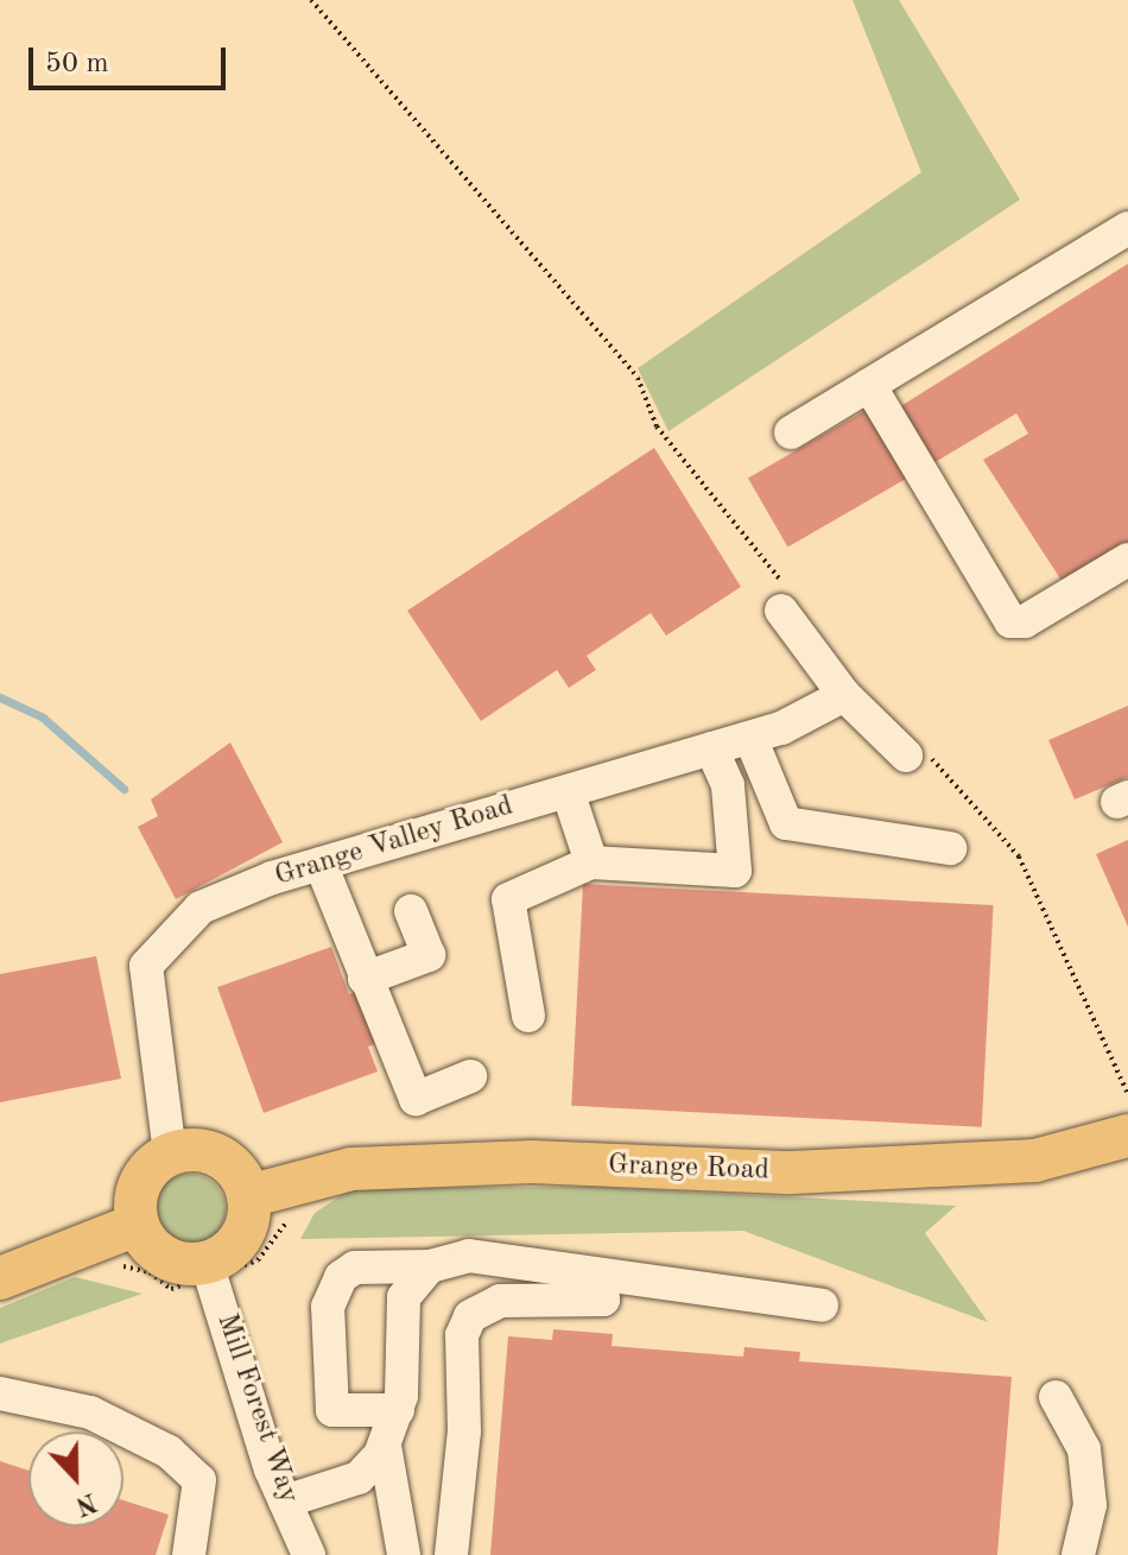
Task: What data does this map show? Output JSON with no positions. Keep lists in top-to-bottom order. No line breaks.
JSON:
{"streets":{"main road":["Grange Road"],"street":["Grange Valley Road","Mill Forest Way"]},"crossings":[["Grange Valley Road","Grange Road"],["Grange Valley Road","Mill Forest Way"],["Grange Road","Mill Forest Way"]],"scale_bar":"50 m","north":"bottom"}
